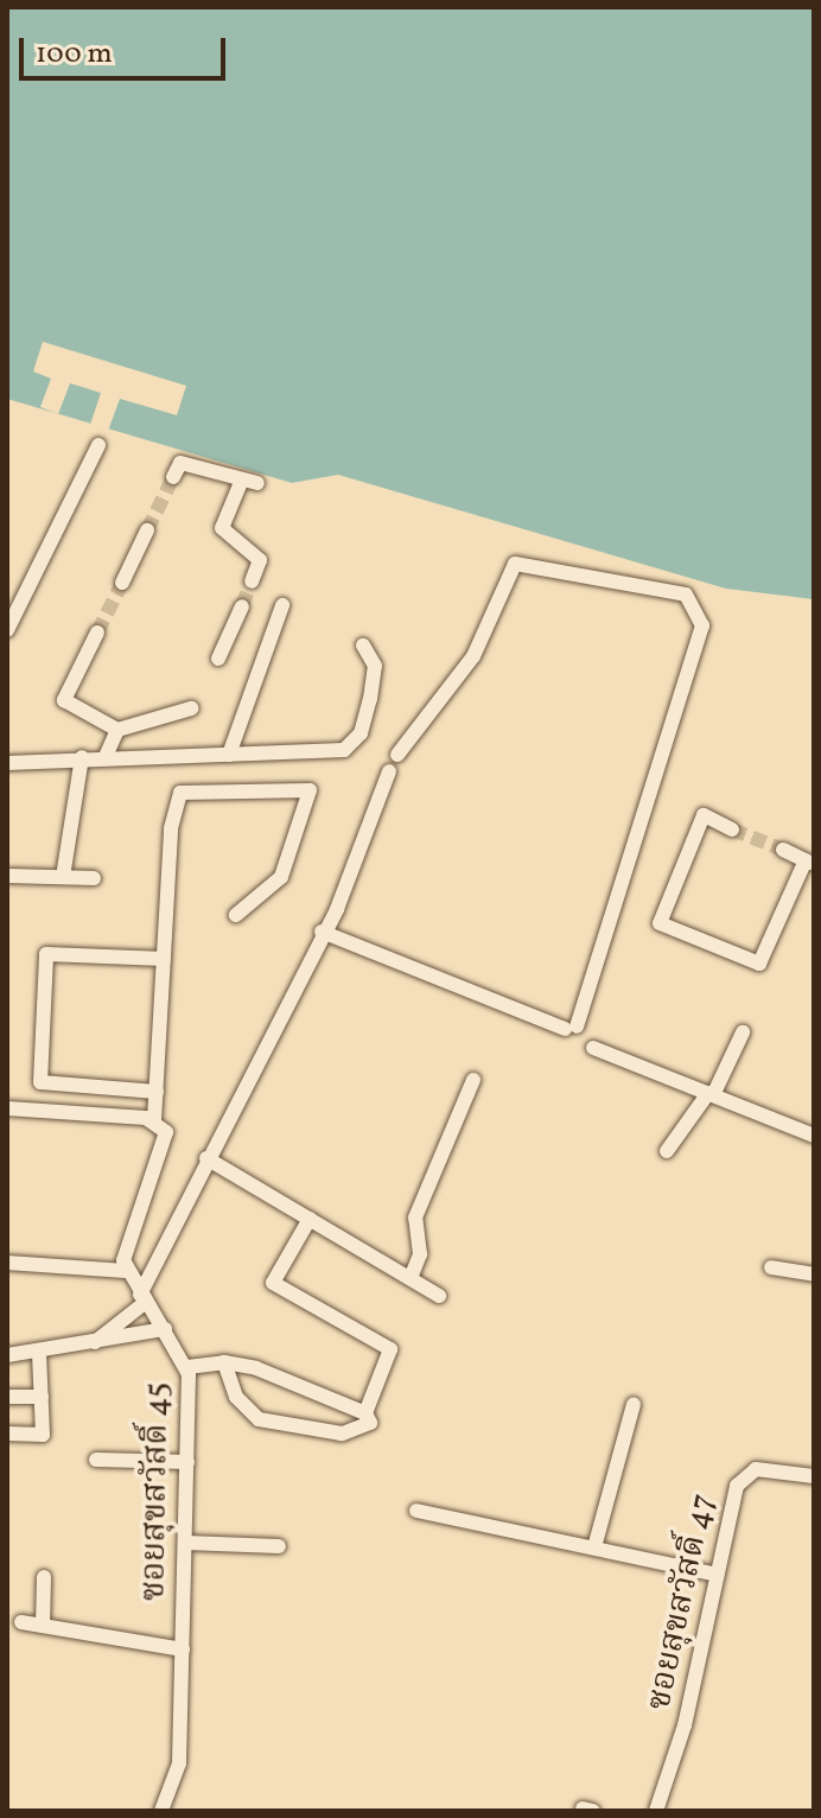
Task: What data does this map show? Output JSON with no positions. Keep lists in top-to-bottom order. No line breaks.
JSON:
{"streets":{"street":["ซอยสุขสวัสดิ์ 45","ซอยสุขสวัสดิ์ 47"]},"scale_bar":"100 m"}
